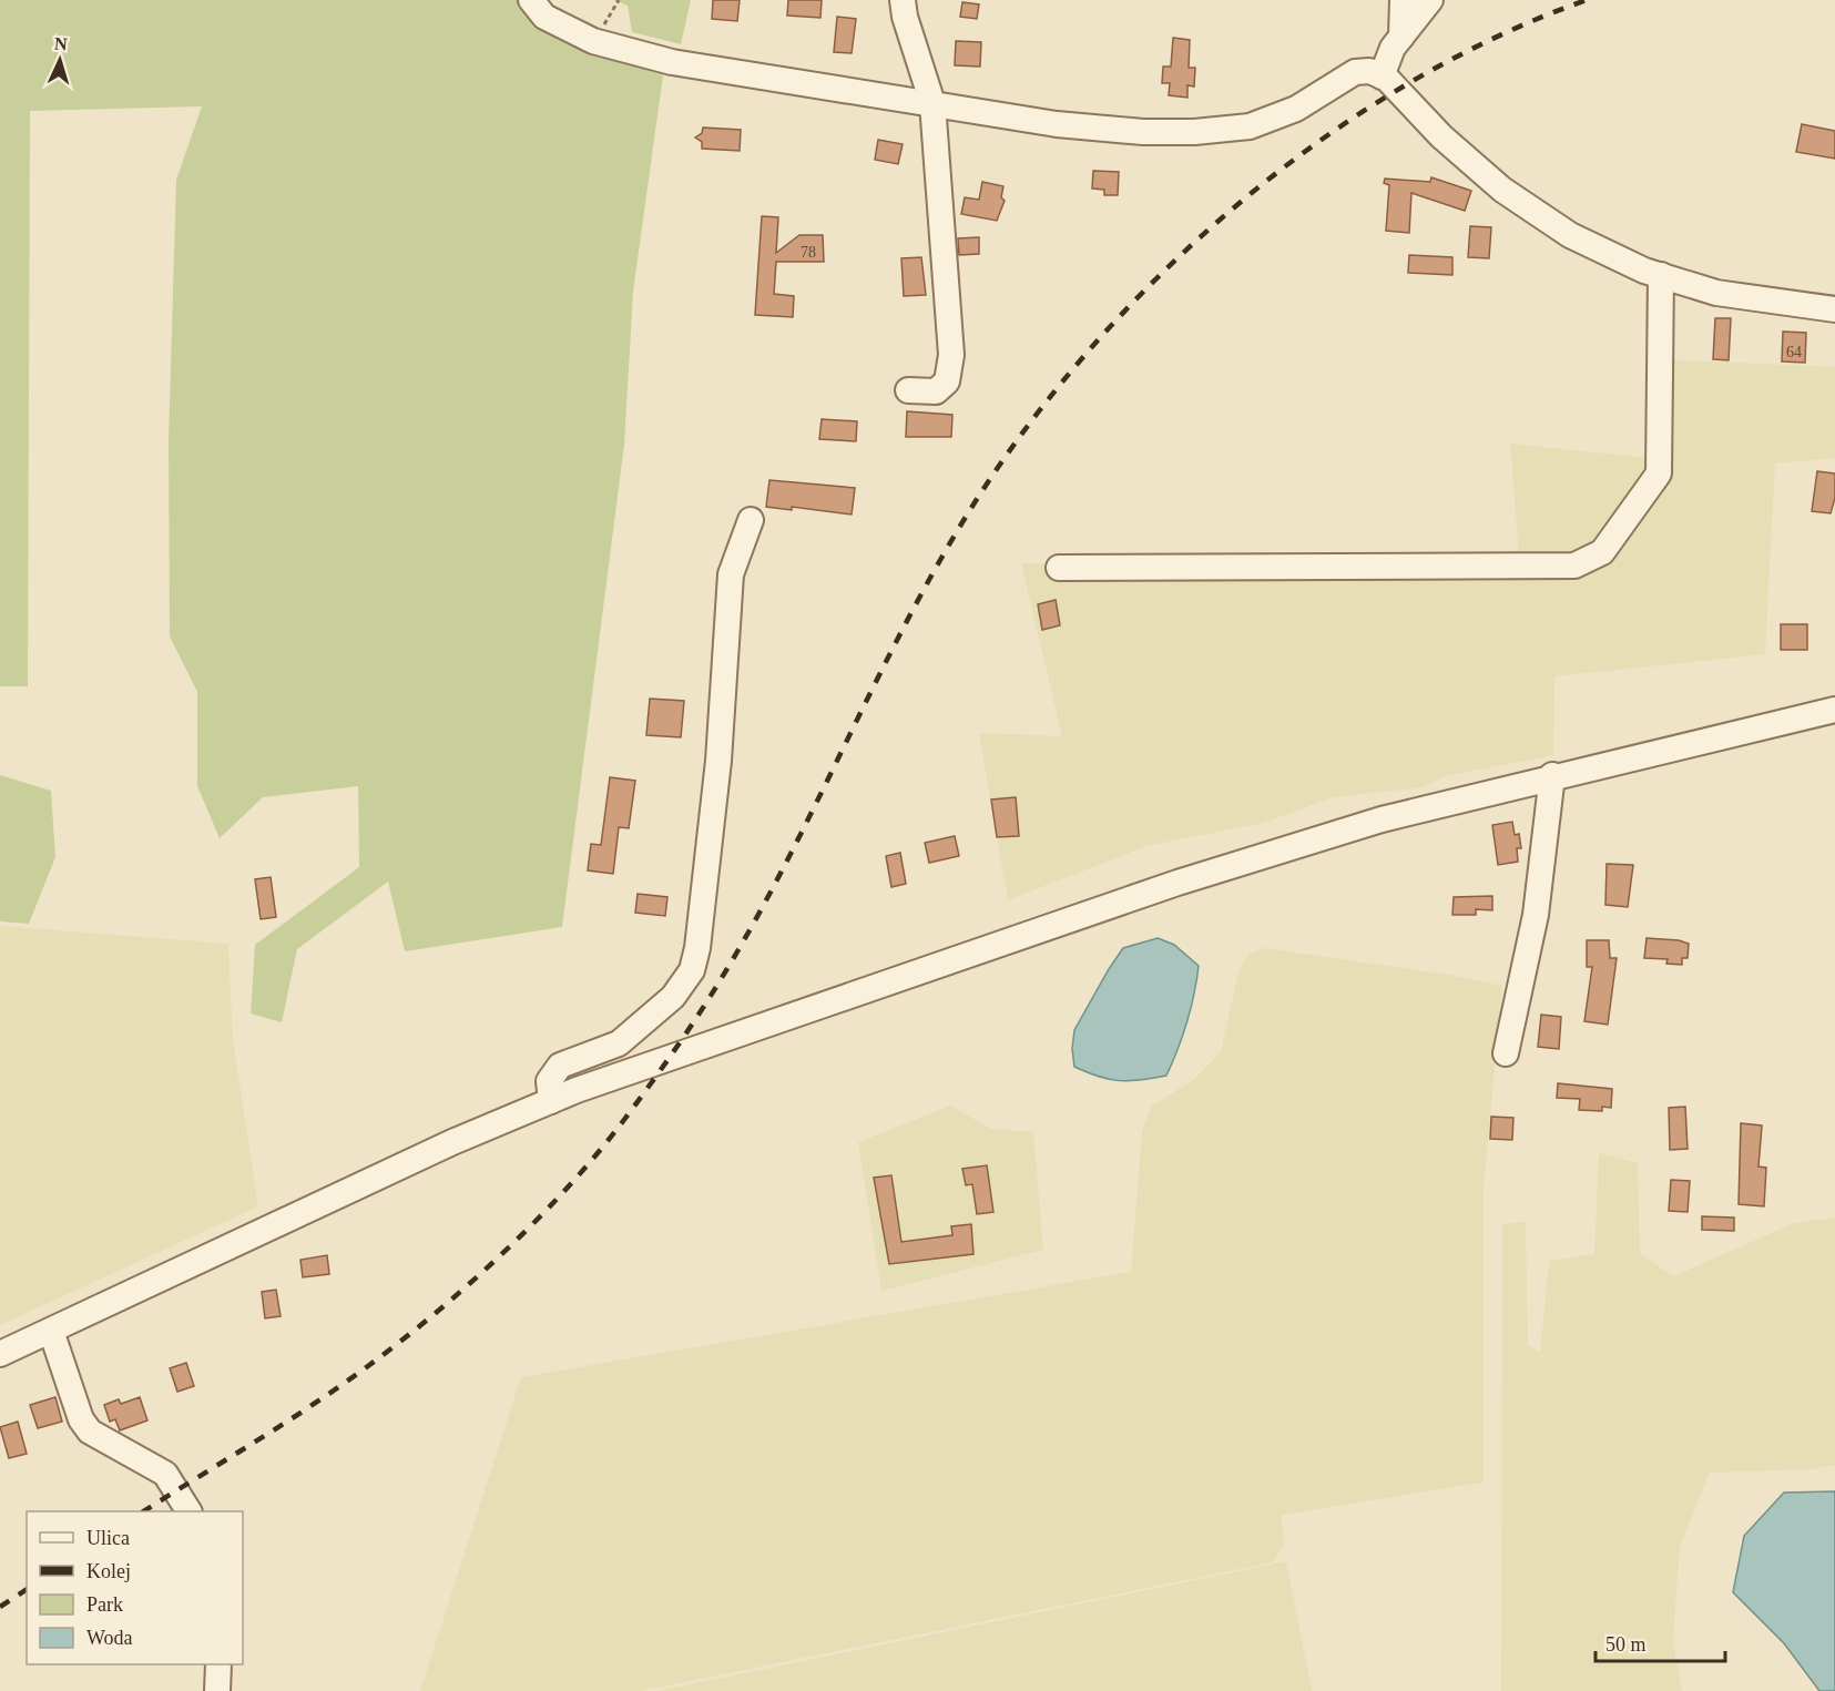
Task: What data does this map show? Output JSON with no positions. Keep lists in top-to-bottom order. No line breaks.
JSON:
{"house_numbers":["78","64"],"legend":["Ulica","Kolej","Park","Woda"],"scale_bar":"50 m","north":"top"}
